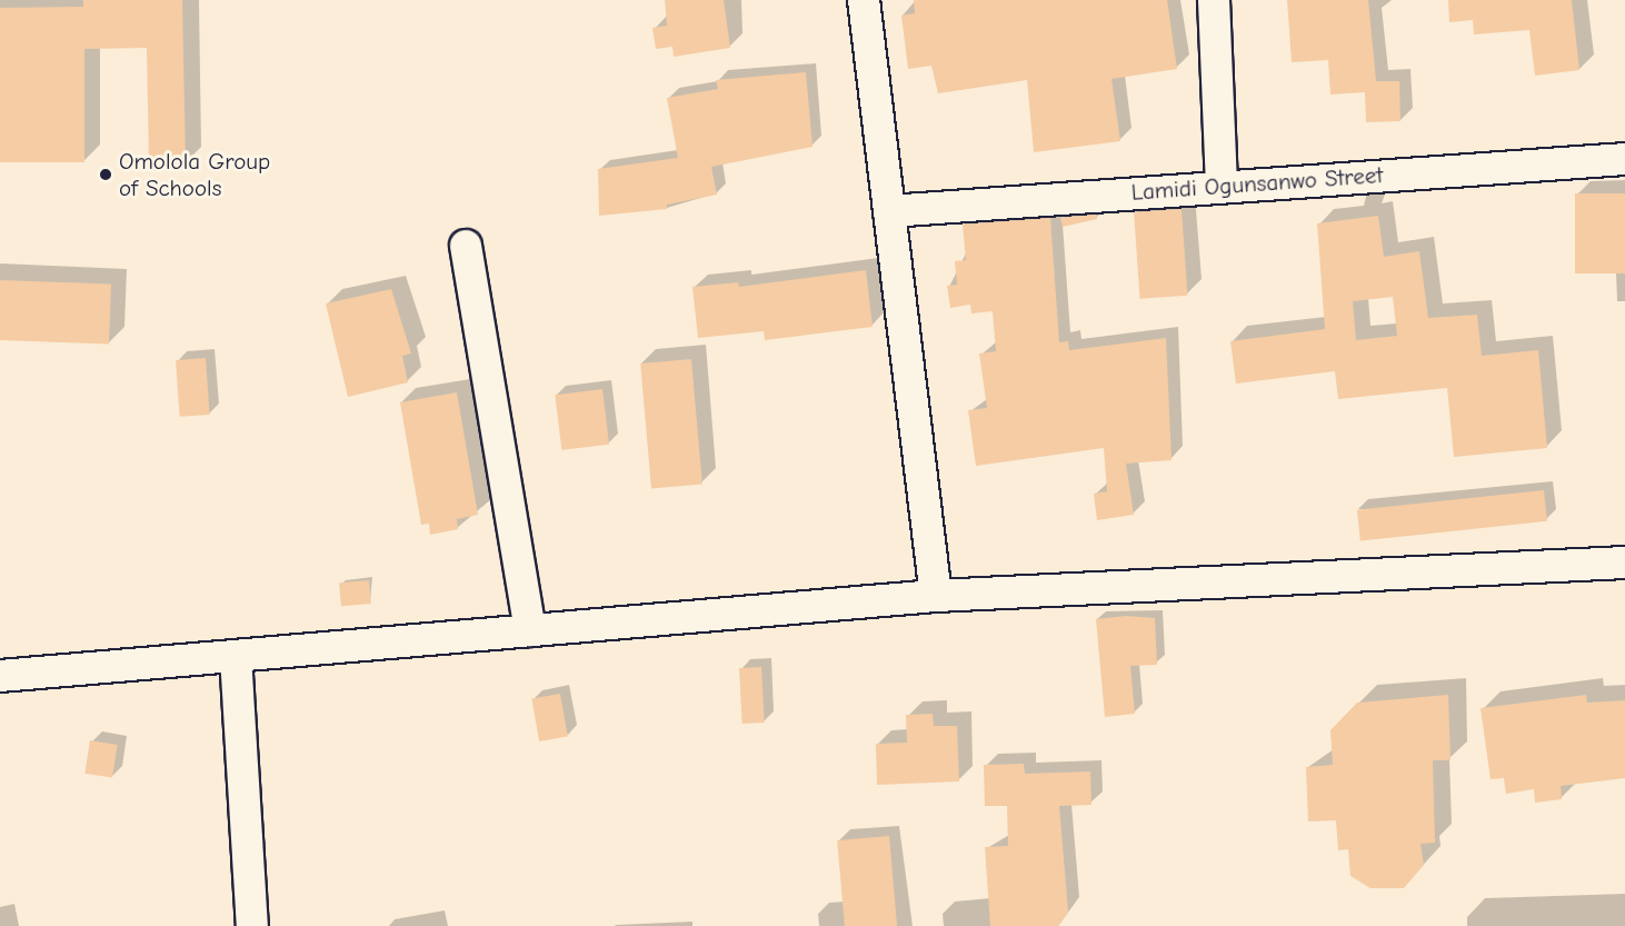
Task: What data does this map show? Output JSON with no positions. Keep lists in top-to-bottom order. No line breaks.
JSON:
{"streets":{"street":["Lamidi Ogunsanwo Street"]},"places":["Omolola Group of Schools"]}
